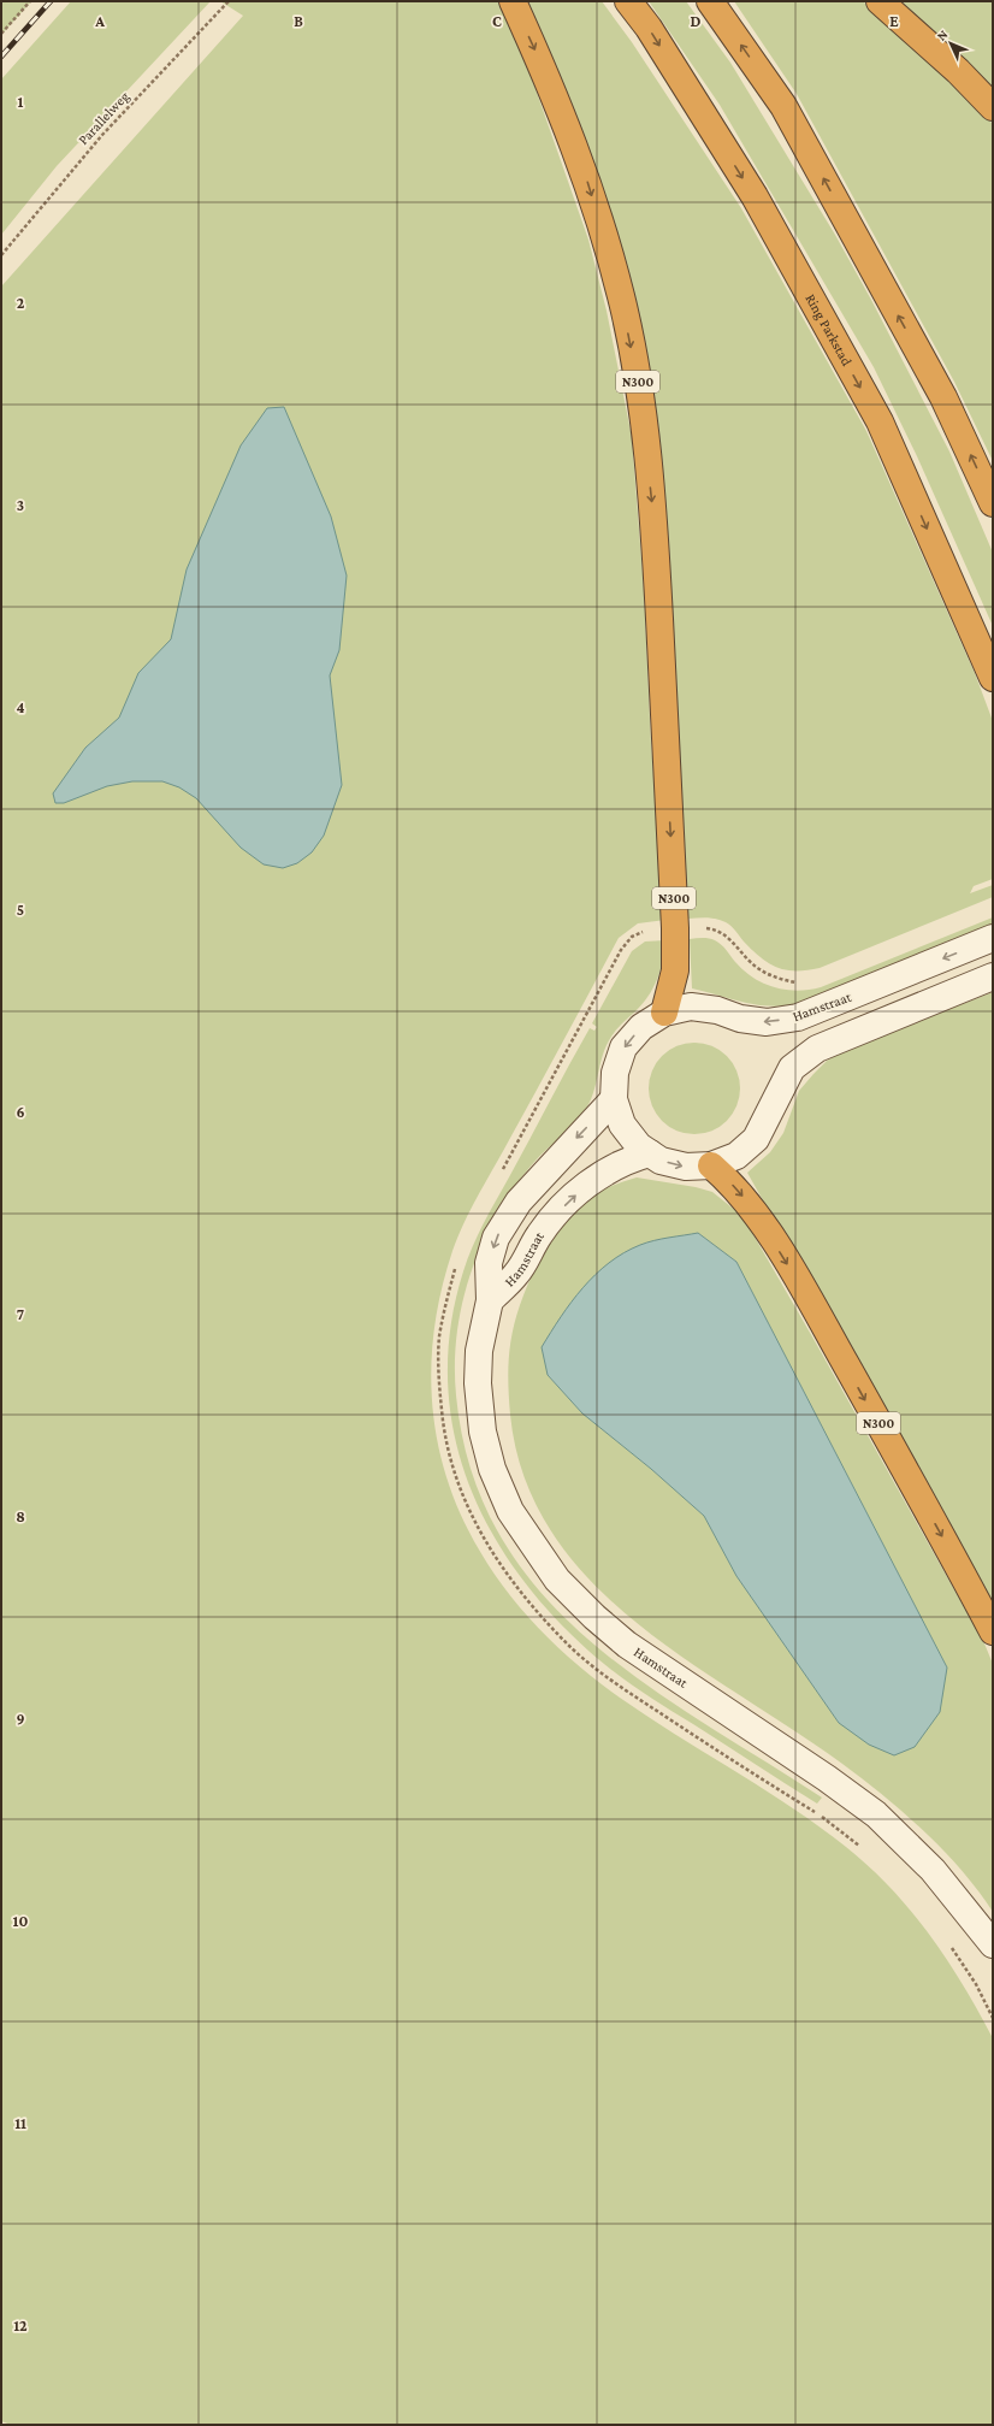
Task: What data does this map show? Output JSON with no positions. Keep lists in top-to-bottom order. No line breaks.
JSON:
{"streets":{"highway":["Ring Parkstad","N300"],"street":["Hamstraat"],"path":["Parallelweg"]},"crossings":[["N300","Hamstraat"]],"north":"top left","grid":{"columns":["A","B","C","D","E"],"rows":["1","2","3","4","5","6","7","8","9","10","11","12"]}}
